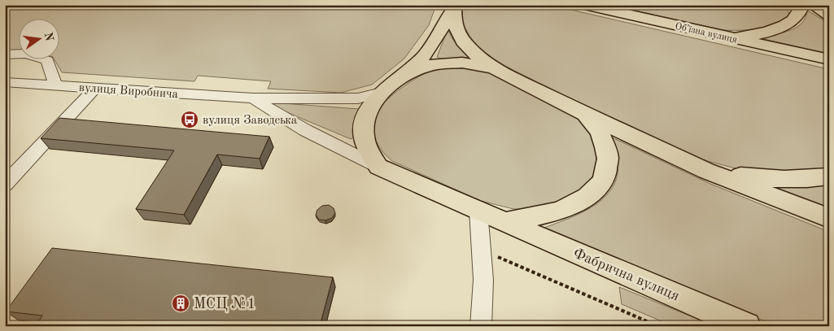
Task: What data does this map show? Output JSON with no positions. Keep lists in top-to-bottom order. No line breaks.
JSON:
{"streets":{"main road":["Обʼїзна вулиця","Фабрична вулиця"],"street":["вулиця Виробнича"]},"places":{"bus stop":["вулиця Заводська"],"building":["МСЦ №1"]},"north":"right"}
